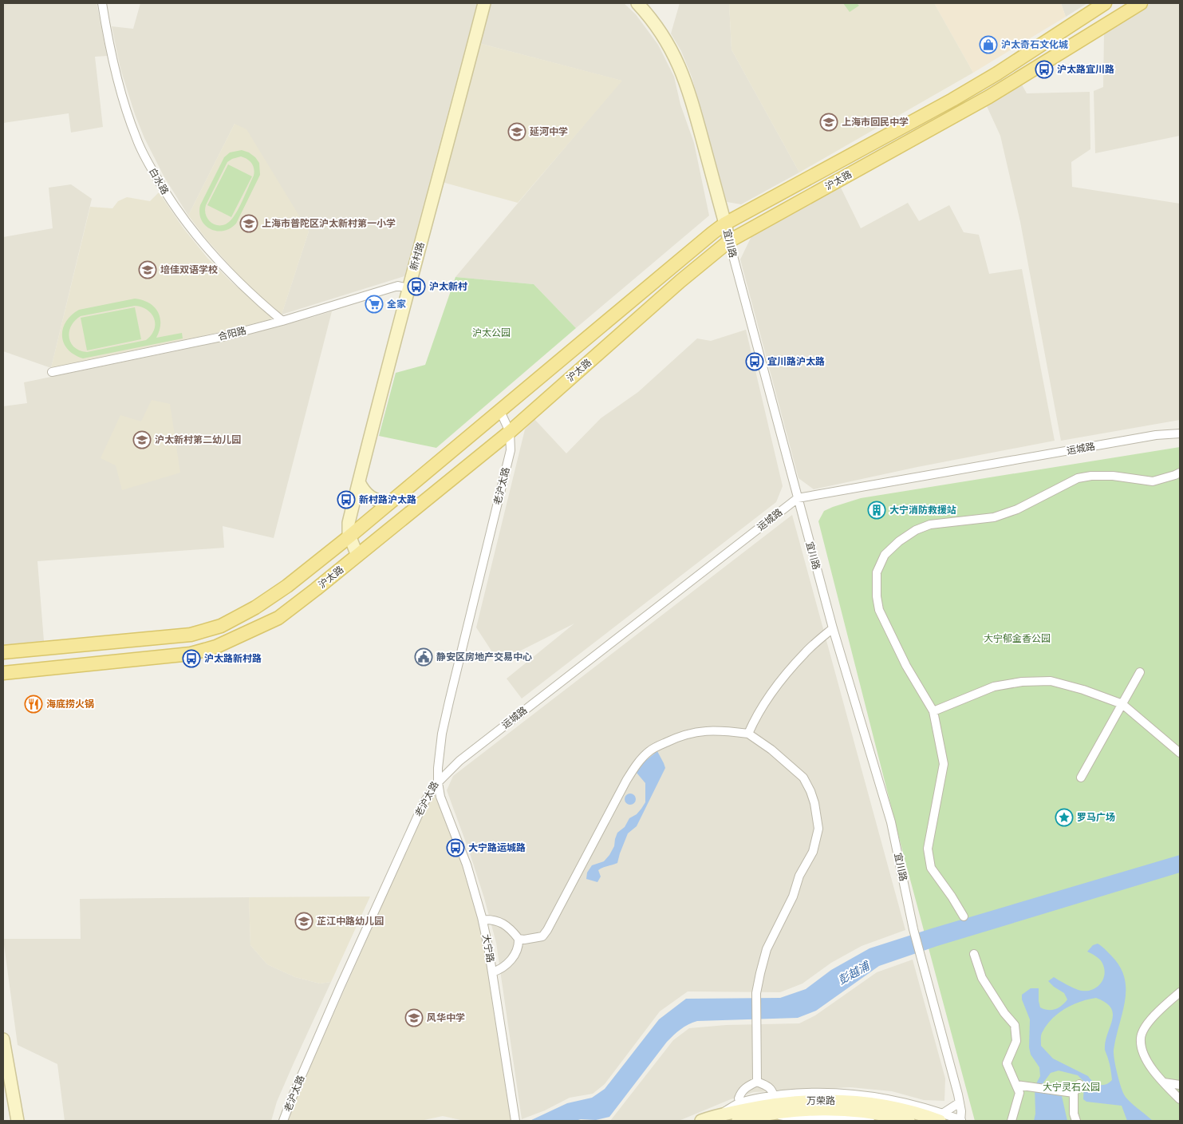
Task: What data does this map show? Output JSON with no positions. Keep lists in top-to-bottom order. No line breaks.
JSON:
{"streets":{"main road":["沪太路","宜川路","新村路","万荣路"],"street":["白水路","合阳路","运城路","老沪太路","大宁路"]},"crossings":[["沪太路","宜川路"],["沪太路","新村路"],["沪太路","老沪太路"],["白水路","合阳路"],["宜川路","运城路"],["新村路","合阳路"],["运城路","老沪太路"],["运城路","大宁路"],["老沪太路","大宁路"]],"water":["彭越浦"],"parks":["沪太公园","大宁郁金香公园","大宁灵石公园"],"places":{"shop":["沪太奇石文化城"],"bus stop":["沪太路宜川路","沪太新村","宜川路沪太路","新村路沪太路","沪太路新村路","大宁路运城路"],"school or university":["上海市回民中学","延河中学","上海市普陀区沪太新村第一小学","培佳双语学校","沪太新村第二幼儿园","芷江中路幼儿园","风华中学"],"supermarket":["全家"],"building":["大宁消防救援站"],"public building":["静安区房地产交易中心"],"restaurant":["海底捞火锅"],"place":["罗马广场"]}}
